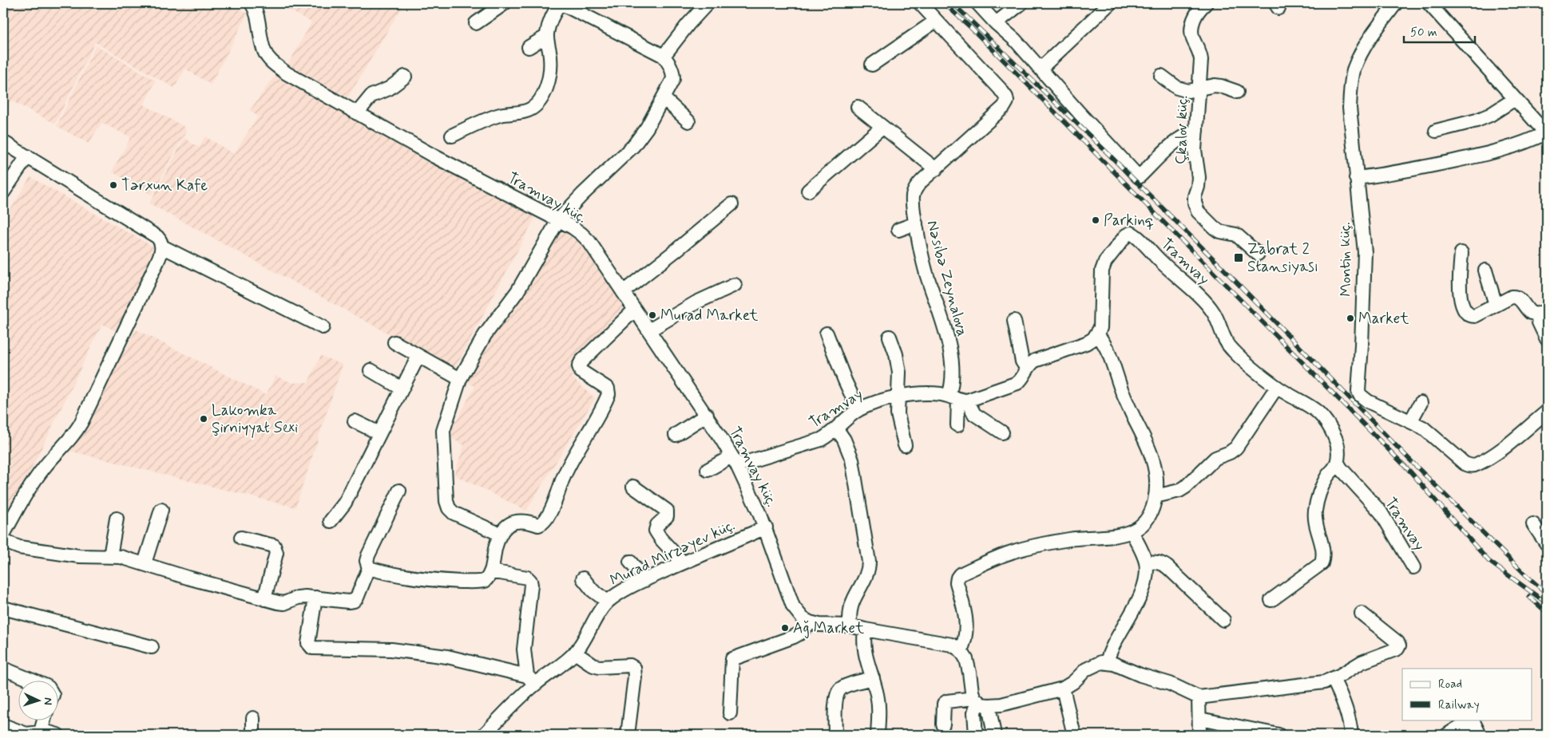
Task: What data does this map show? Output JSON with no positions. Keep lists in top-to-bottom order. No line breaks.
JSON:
{"streets":{"street":["Çkalov küç.","Tramvay küç.","Montin küç.","Tramvay","Nəsibə Zeynalova","Murad Mirzəyev küç."]},"crossings":[["Tramvay küç.","Tramvay"],["Tramvay küç.","Murad Mirzəyev küç."],["Tramvay","Nəsibə Zeynalova"]],"places":{"other":["Tərxun Kafe","Parkinq","Murad Market","Market","Lakomka Şirniyyat Sexi","Ağ Market"],"transit":["Zabrat 2 Stansiyası"]},"legend":["Road","Railway"],"scale_bar":"50 m","north":"right"}
